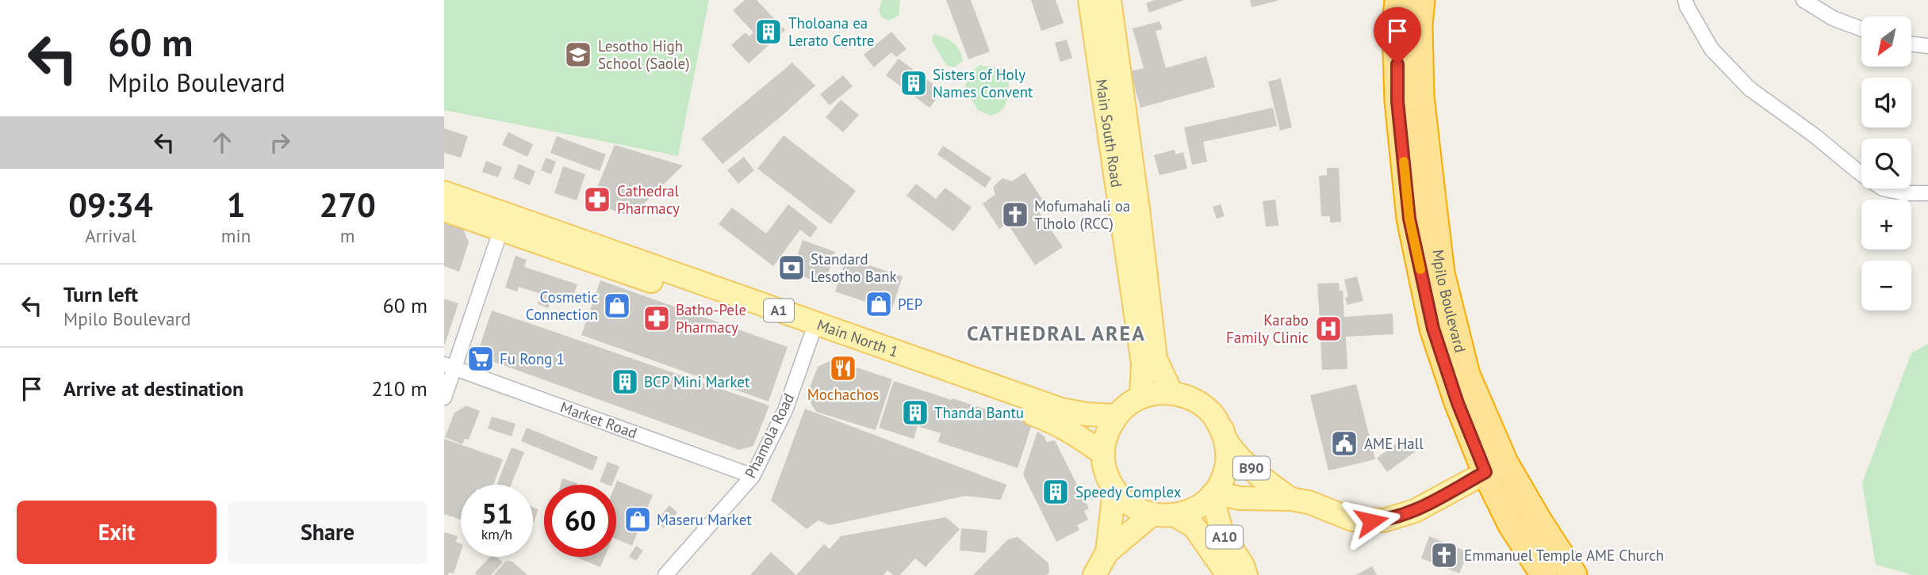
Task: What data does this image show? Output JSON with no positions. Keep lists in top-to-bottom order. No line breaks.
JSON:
{"streets":{"highway":["Mpilo Boulevard"],"main road":["Main South Road","A1","Main North 1","B90","A10"],"street":["Market Road","Phamola Road"]},"crossings":[["Main South Road","Main North 1"],["Main South Road","B90"],["Main South Road","A10"],["Mpilo Boulevard","B90"],["Main North 1","Phamola Road"],["Main North 1","B90"],["Main North 1","A10"],["Market Road","Phamola Road"],["B90","A10"]],"districts":["CATHEDRAL AREA"],"places":{"building":["Tholoana ea Lerato Centre","Sisters of Holy Names Convent","BCP Mini Market","Thanda Bantu","Speedy Complex"],"school or university":["Lesotho High School (Saole)"],"pharmacy":["Cathedral Pharmacy","Batho-Pele Pharmacy"],"church":["Mofumahali oa Tlholo (RCC)","Emmanuel Temple AME Church"],"bank":["Standard Lesotho Bank"],"shop":["PEP","Cosmetic Connection","Maseru Market"],"hospital":["Karabo Family Clinic"],"supermarket":["Fu Rong 1"],"restaurant":["Mochachos"],"public building":["AME Hall"]},"north":"bottom left","page":{"turn":["60 m","Mpilo Boulevard"],"map_buttons":["+","−"],"eta":["09:34","Arrival","1","min","270","m"],"list":[{"name":"Turn left","note":"Mpilo Boulevard","value":"60 m"},{"name":"Arrive at destination","value":"210 m"}],"speed":"51 km/h","limit":"60","buttons":["Exit","Share"]}}
